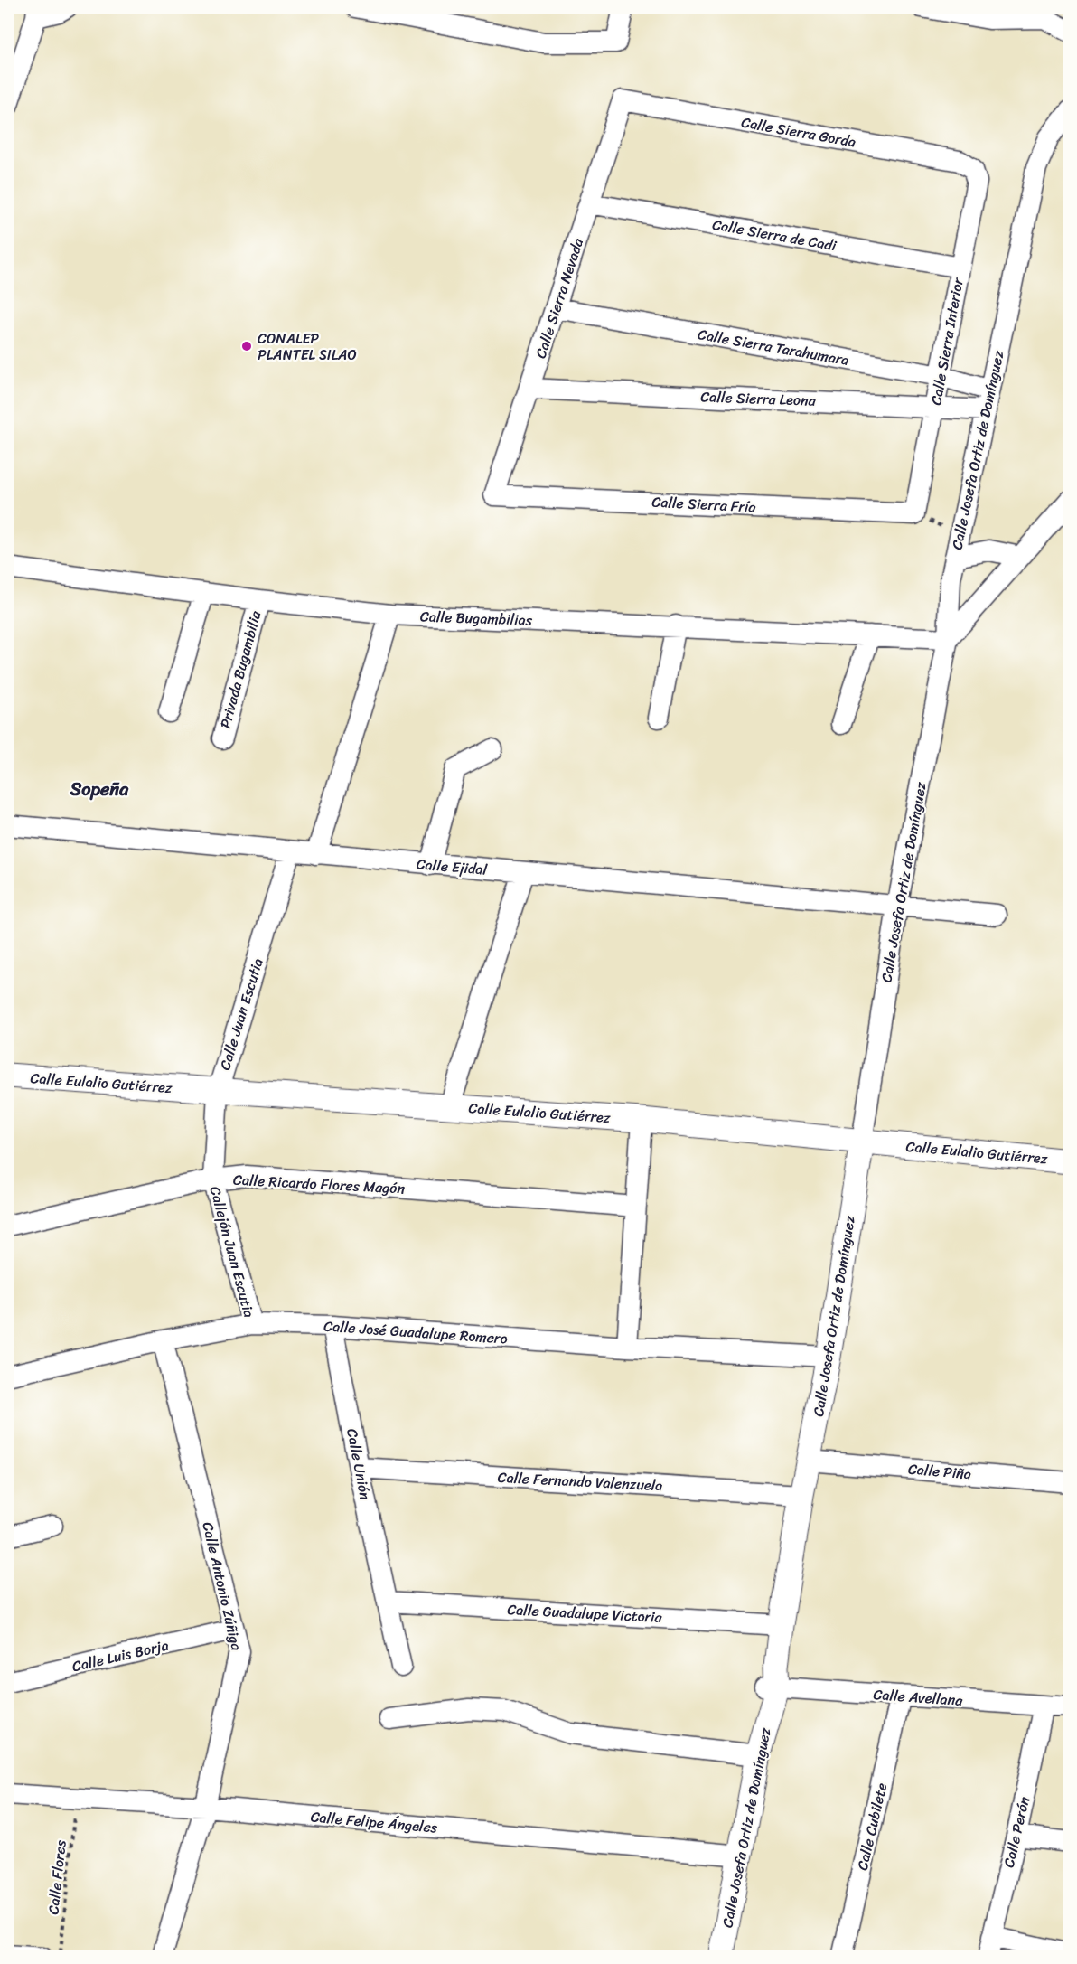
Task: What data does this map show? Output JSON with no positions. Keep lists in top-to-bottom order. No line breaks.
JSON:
{"streets":{"street":["Calle Sierra Gorda","Calle Sierra de Cadi","Calle Sierra Nevada","Calle Sierra Interior","Calle Sierra Tarahumara","Calle Sierra Leona","Calle Josefa Ortiz de Domínguez","Calle Sierra Fría","Calle Bugambilias","Privada Bugambilia","Calle Ejidal","Calle Juan Escutia","Calle Eulalio Gutiérrez","Calle Ricardo Flores Magón","Callejón Juan Escutia","Calle José Guadalupe Romero","Calle Unión","Calle Piña","Calle Fernando Valenzuela","Calle Antonio Zúñiga","Calle Guadalupe Victoria","Calle Luis Borja","Calle Avellana","Calle Felipe Ángeles","Calle Cubilete","Calle Perón"],"path":["Calle Flores"]},"crossings":[["Calle Sierra Gorda","Calle Sierra Nevada"],["Calle Sierra Gorda","Calle Sierra Interior"],["Calle Sierra de Cadi","Calle Sierra Nevada"],["Calle Sierra de Cadi","Calle Sierra Interior"],["Calle Sierra Nevada","Calle Sierra Tarahumara"],["Calle Sierra Nevada","Calle Sierra Leona"],["Calle Sierra Nevada","Calle Sierra Fría"],["Calle Sierra Interior","Calle Sierra Tarahumara"],["Calle Sierra Interior","Calle Sierra Leona"],["Calle Sierra Interior","Calle Sierra Fría"],["Calle Sierra Tarahumara","Calle Josefa Ortiz de Domínguez"],["Calle Sierra Leona","Calle Josefa Ortiz de Domínguez"],["Calle Josefa Ortiz de Domínguez","Calle Bugambilias"],["Calle Josefa Ortiz de Domínguez","Calle Ejidal"],["Calle Josefa Ortiz de Domínguez","Calle Eulalio Gutiérrez"],["Calle Josefa Ortiz de Domínguez","Calle José Guadalupe Romero"],["Calle Josefa Ortiz de Domínguez","Calle Piña"],["Calle Josefa Ortiz de Domínguez","Calle Fernando Valenzuela"],["Calle Josefa Ortiz de Domínguez","Calle Guadalupe Victoria"],["Calle Josefa Ortiz de Domínguez","Calle Avellana"],["Calle Josefa Ortiz de Domínguez","Calle Felipe Ángeles"],["Calle Bugambilias","Privada Bugambilia"],["Calle Ejidal","Calle Juan Escutia"],["Calle Juan Escutia","Calle Eulalio Gutiérrez"],["Calle Juan Escutia","Calle Ricardo Flores Magón"],["Calle Juan Escutia","Callejón Juan Escutia"],["Calle Ricardo Flores Magón","Callejón Juan Escutia"],["Callejón Juan Escutia","Calle José Guadalupe Romero"],["Calle José Guadalupe Romero","Calle Unión"],["Calle José Guadalupe Romero","Calle Antonio Zúñiga"],["Calle Unión","Calle Fernando Valenzuela"],["Calle Unión","Calle Guadalupe Victoria"],["Calle Antonio Zúñiga","Calle Luis Borja"],["Calle Antonio Zúñiga","Calle Felipe Ángeles"],["Calle Avellana","Calle Cubilete"],["Calle Avellana","Calle Perón"],["Calle Felipe Ángeles","Calle Flores"]],"districts":["Sopeña"],"places":["CONALEP PLANTEL SILAO"]}
